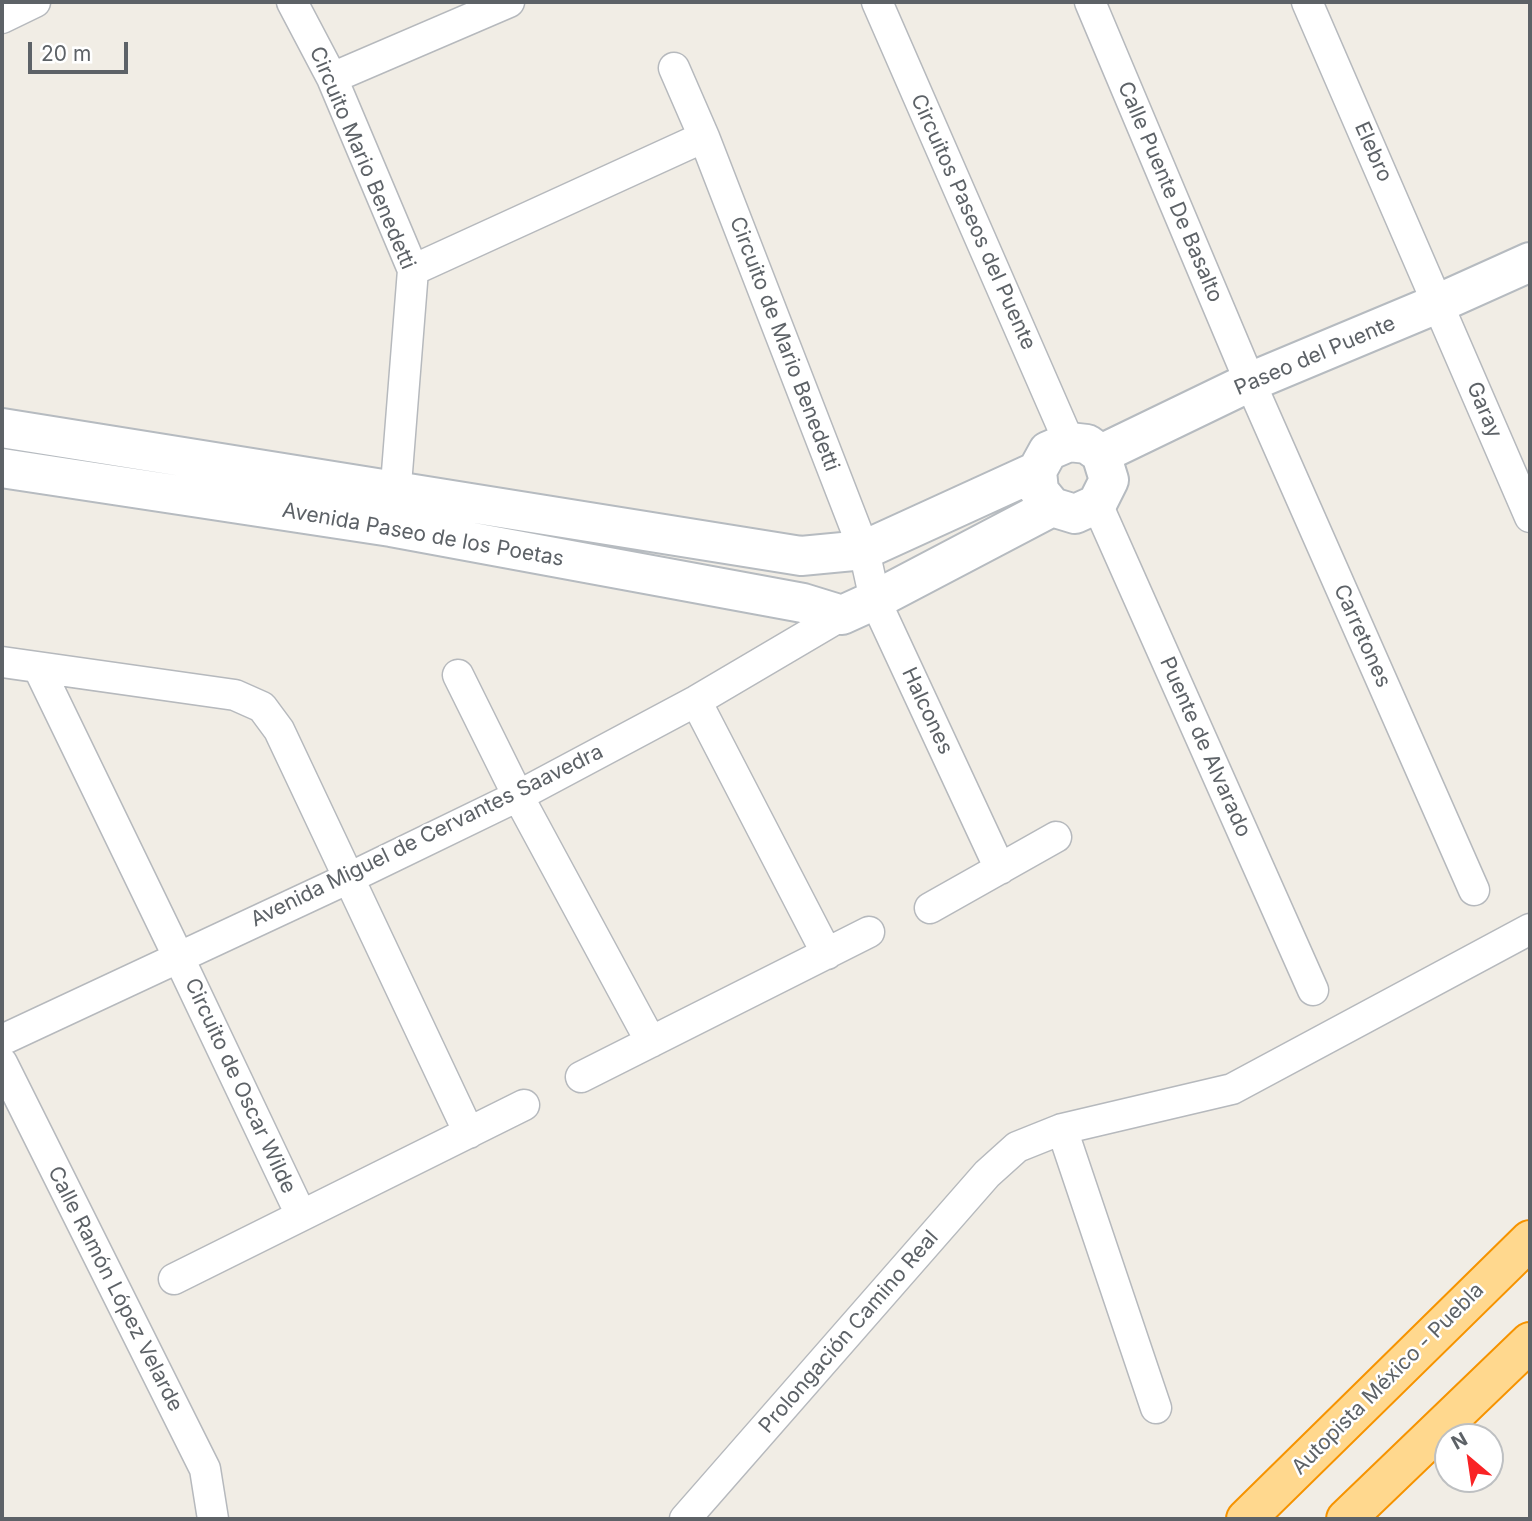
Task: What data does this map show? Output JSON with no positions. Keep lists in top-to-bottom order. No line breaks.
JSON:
{"streets":{"highway":["Autopista México - Puebla"],"street":["Elebro","Circuito Mario Benedetti","Calle Puente De Basalto","Circuitos Paseos del Puente","Circuito de Mario Benedetti","Paseo del Puente","Garay","Avenida Paseo de los Poetas","Carretones","Halcones","Puente de Alvarado","Avenida Miguel de Cervantes Saavedra","Circuito de Oscar Wilde","Calle Ramón López Velarde","Prolongación Camino Real"]},"crossings":[["Elebro","Paseo del Puente"],["Elebro","Garay"],["Circuito Mario Benedetti","Avenida Paseo de los Poetas"],["Calle Puente De Basalto","Paseo del Puente"],["Calle Puente De Basalto","Carretones"],["Circuitos Paseos del Puente","Paseo del Puente"],["Circuitos Paseos del Puente","Puente de Alvarado"],["Circuito de Mario Benedetti","Avenida Paseo de los Poetas"],["Circuito de Mario Benedetti","Halcones"],["Paseo del Puente","Garay"],["Paseo del Puente","Carretones"],["Paseo del Puente","Puente de Alvarado"],["Avenida Paseo de los Poetas","Halcones"],["Avenida Paseo de los Poetas","Avenida Miguel de Cervantes Saavedra"],["Halcones","Avenida Miguel de Cervantes Saavedra"],["Avenida Miguel de Cervantes Saavedra","Circuito de Oscar Wilde"]],"scale_bar":"20 m","north":"top left"}
